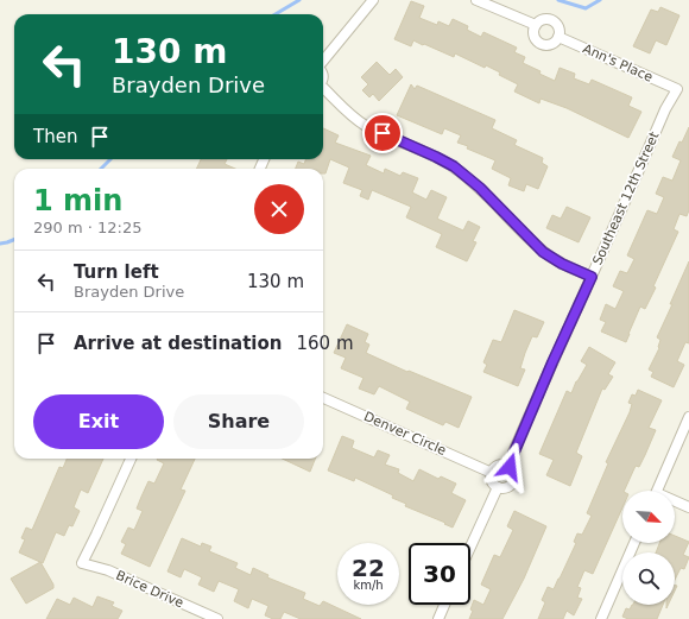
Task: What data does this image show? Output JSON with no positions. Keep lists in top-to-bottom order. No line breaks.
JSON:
{"streets":{"street":["Ann's Place","Southeast 12th Street","Denver Circle","Brice Drive"]},"crossings":[["Ann's Place","Southeast 12th Street"],["Southeast 12th Street","Denver Circle"]],"north":"bottom right","page":{"turn":["130 m","Brayden Drive"],"then":"Then","heading":["1 min","290 m · 12:25"],"list":[{"name":"Turn left","note":"Brayden Drive","value":"130 m"},{"name":"Arrive at destination","value":"160 m"}],"buttons":["Exit","Share"],"speed":"22 km/h","limit":"30"}}
